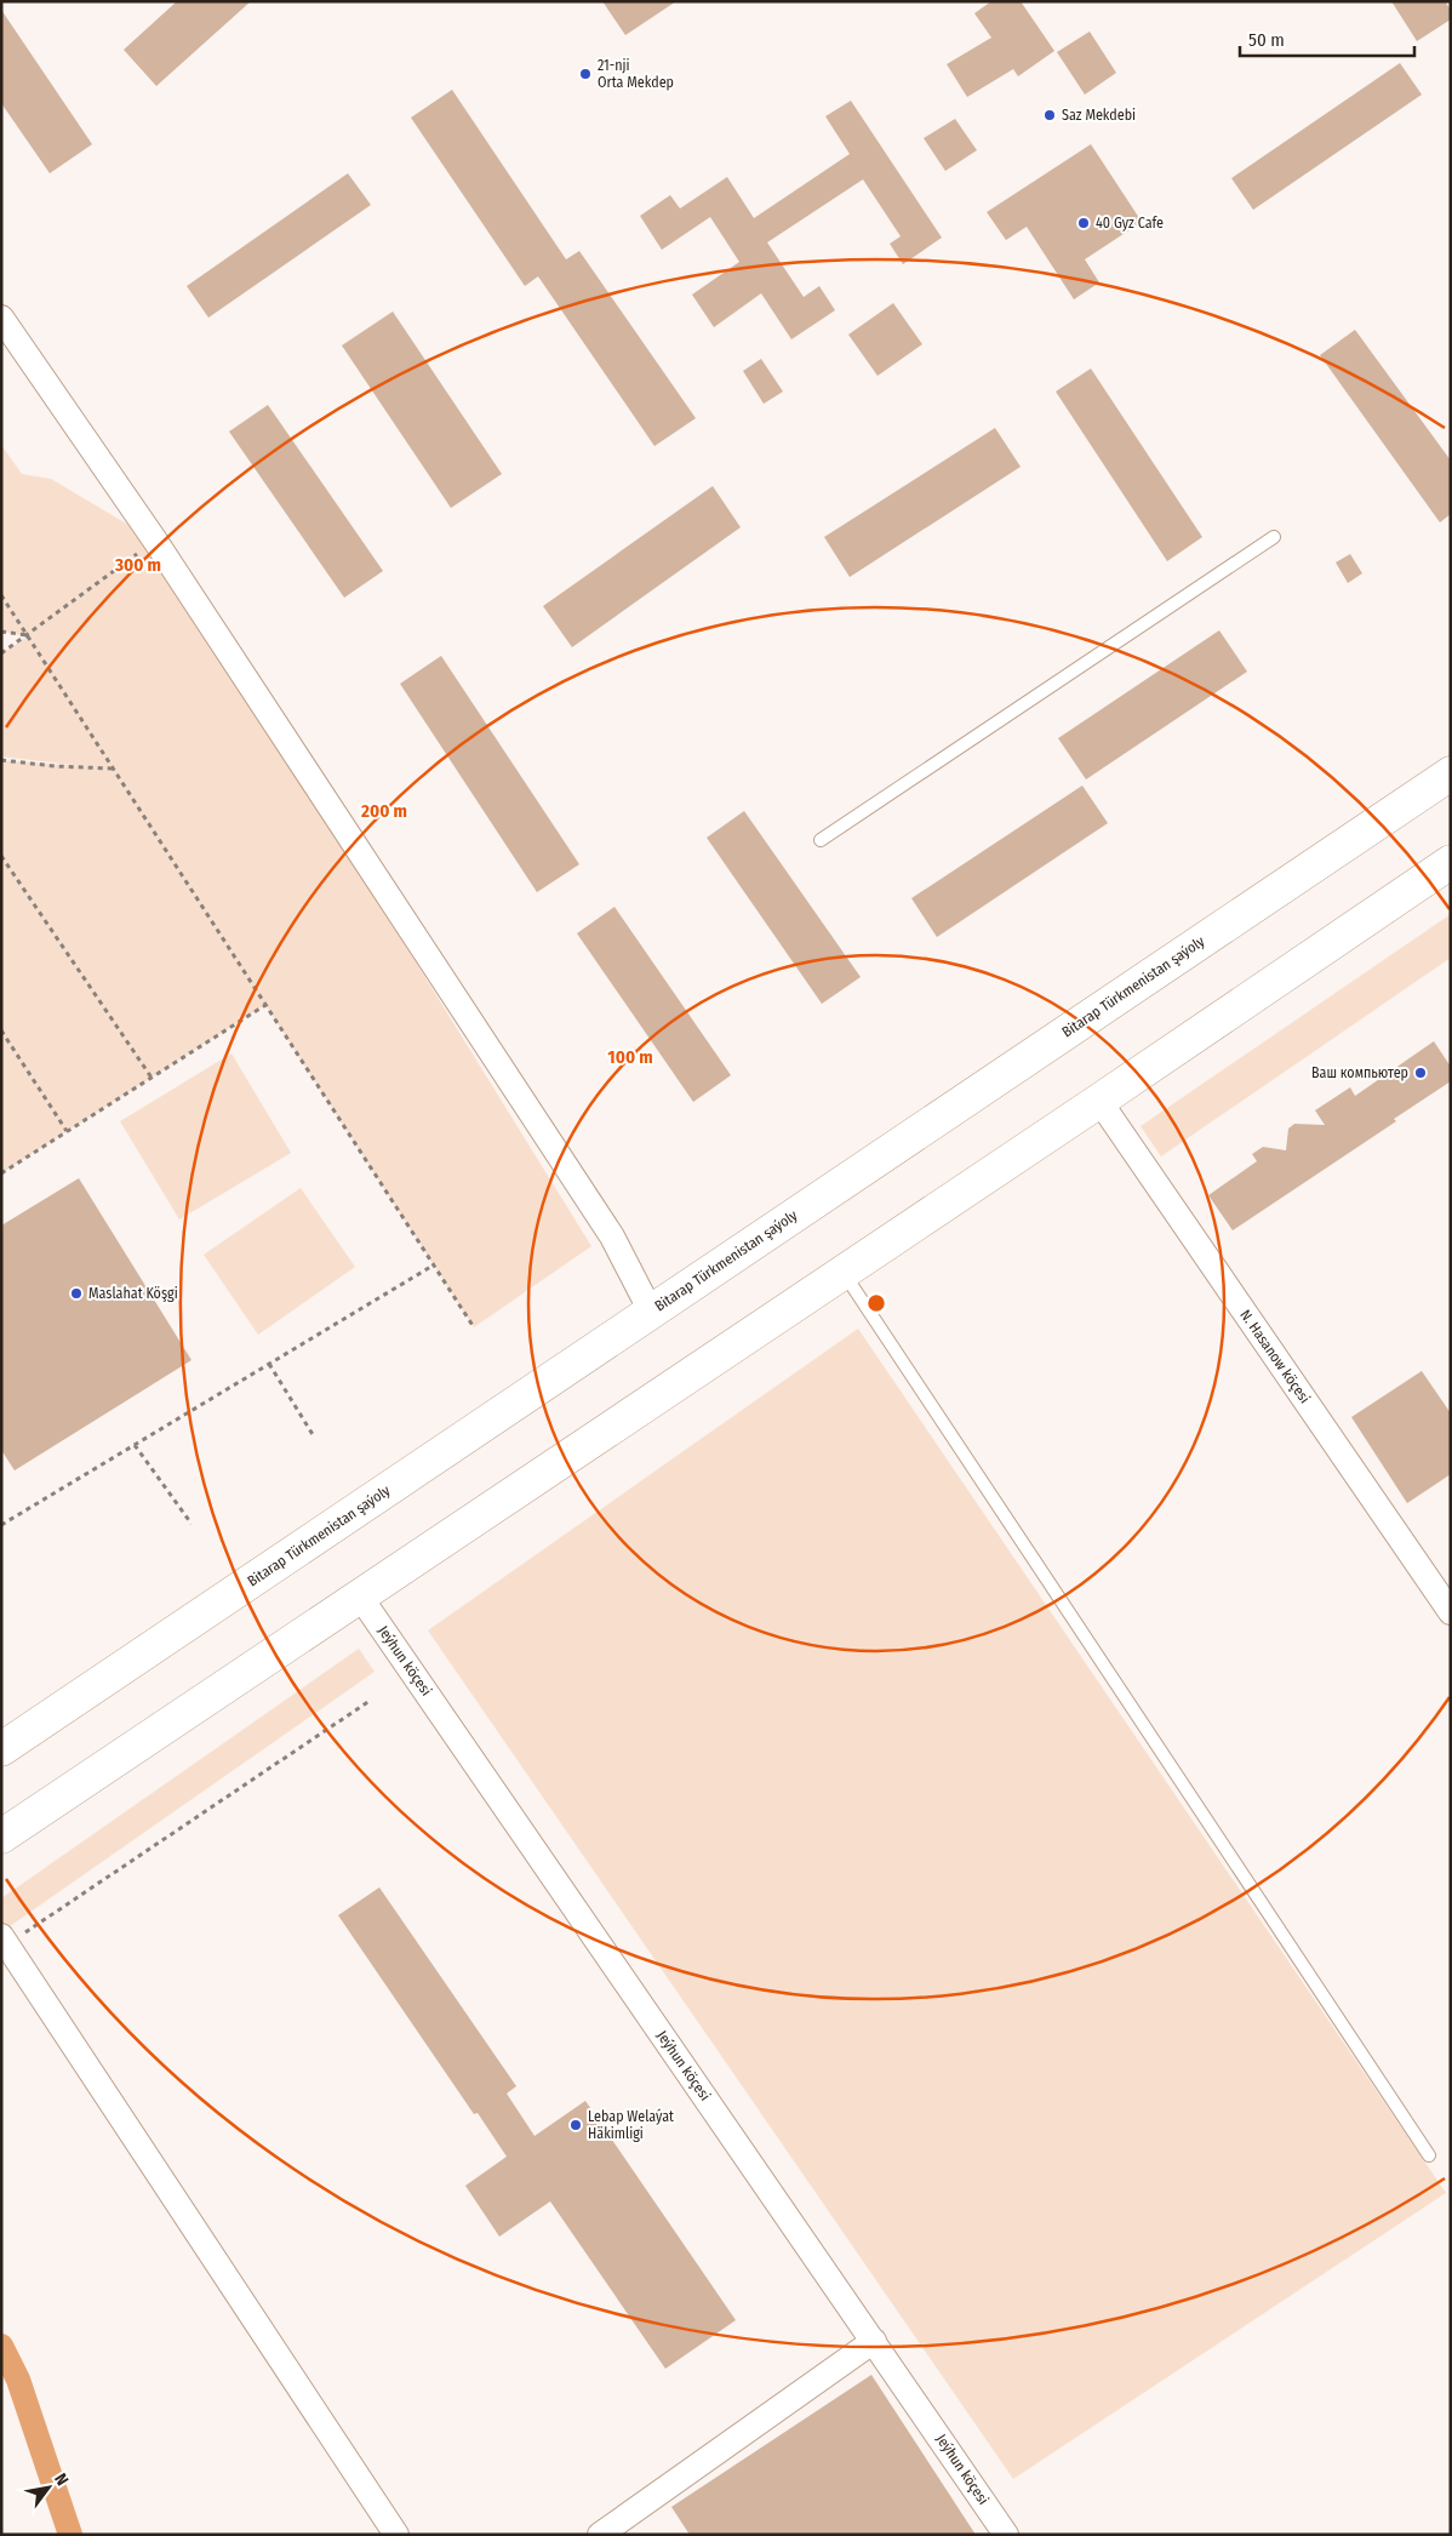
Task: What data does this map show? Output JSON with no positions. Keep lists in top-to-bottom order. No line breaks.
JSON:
{"streets":{"main road":["Bitarap Türkmenistan şaýoly"],"street":["N. Hasanow köçesi","Jeýhun köçesi"]},"places":["21-nji Orta Mekdep","Saz Mekdebi","40 Gyz Cafe","Ваш компьютер","Maslahat Köşgi","Lebap Welaýat Häkimligi"],"scale_bar":"50 m","north":"top right","rings":["300 m","200 m","100 m"]}
